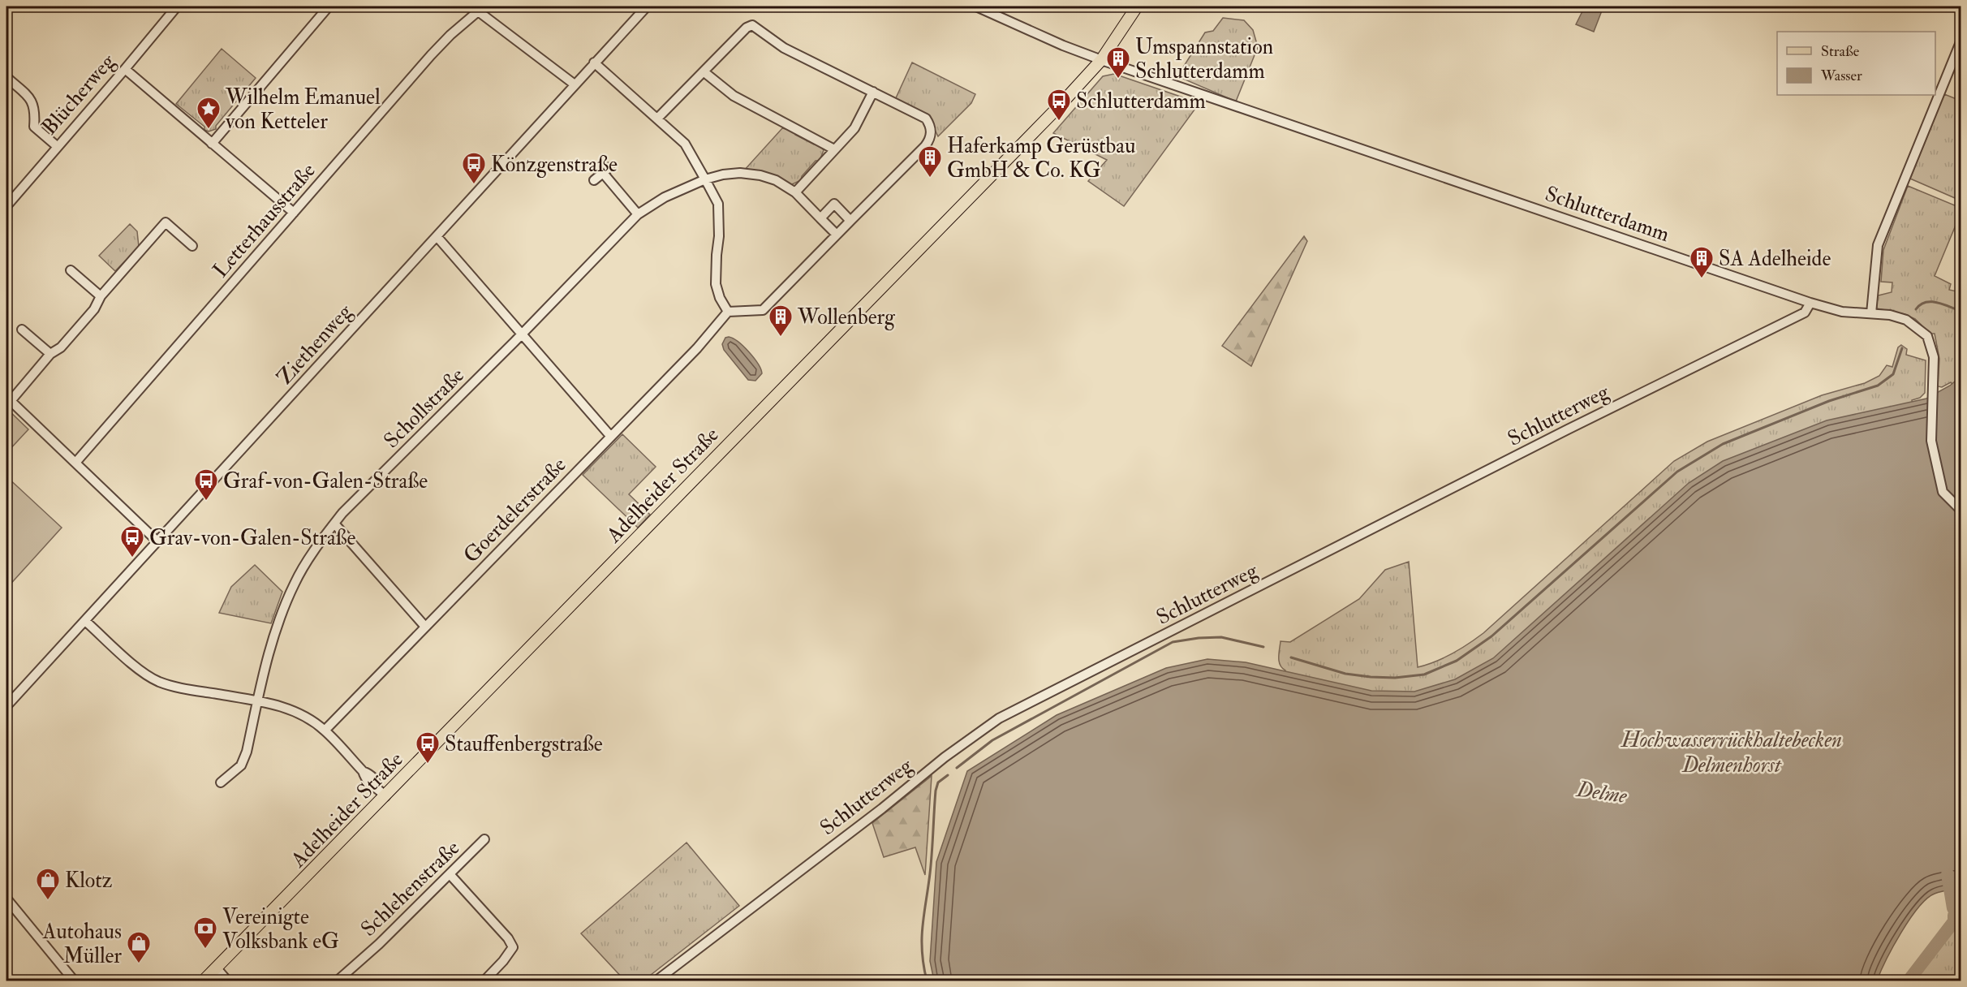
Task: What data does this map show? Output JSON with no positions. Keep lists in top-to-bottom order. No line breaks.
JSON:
{"streets":{"main road":["Adelheider Straße"],"street":["Blücherweg","Schlutterdamm","Letterhausstraße","Ziethenweg","Schollstraße","Schlutterweg","Goerdelerstraße","Schlehenstraße"]},"crossings":[["Schlutterdamm","Schlutterweg"],["Schlutterdamm","Adelheider Straße"]],"water":["Hochwasserrückhaltebecken Delmenhorst","Delme"],"places":{"building":["Umspannstation Schlutterdamm","Haferkamp Gerüstbau GmbH & Co. KG","SA Adelheide","Wollenberg"],"bus stop":["Schlutterdamm","Könzgenstraße","Graf-von-Galen-Straße","Grav-von-Galen-Straße","Stauffenbergstraße"],"place":["Wilhelm Emanuel von Ketteler"],"shop":["Klotz","Autohaus Müller"],"bank":["Vereinigte Volksbank eG"]},"legend":["Straße","Wasser"]}
